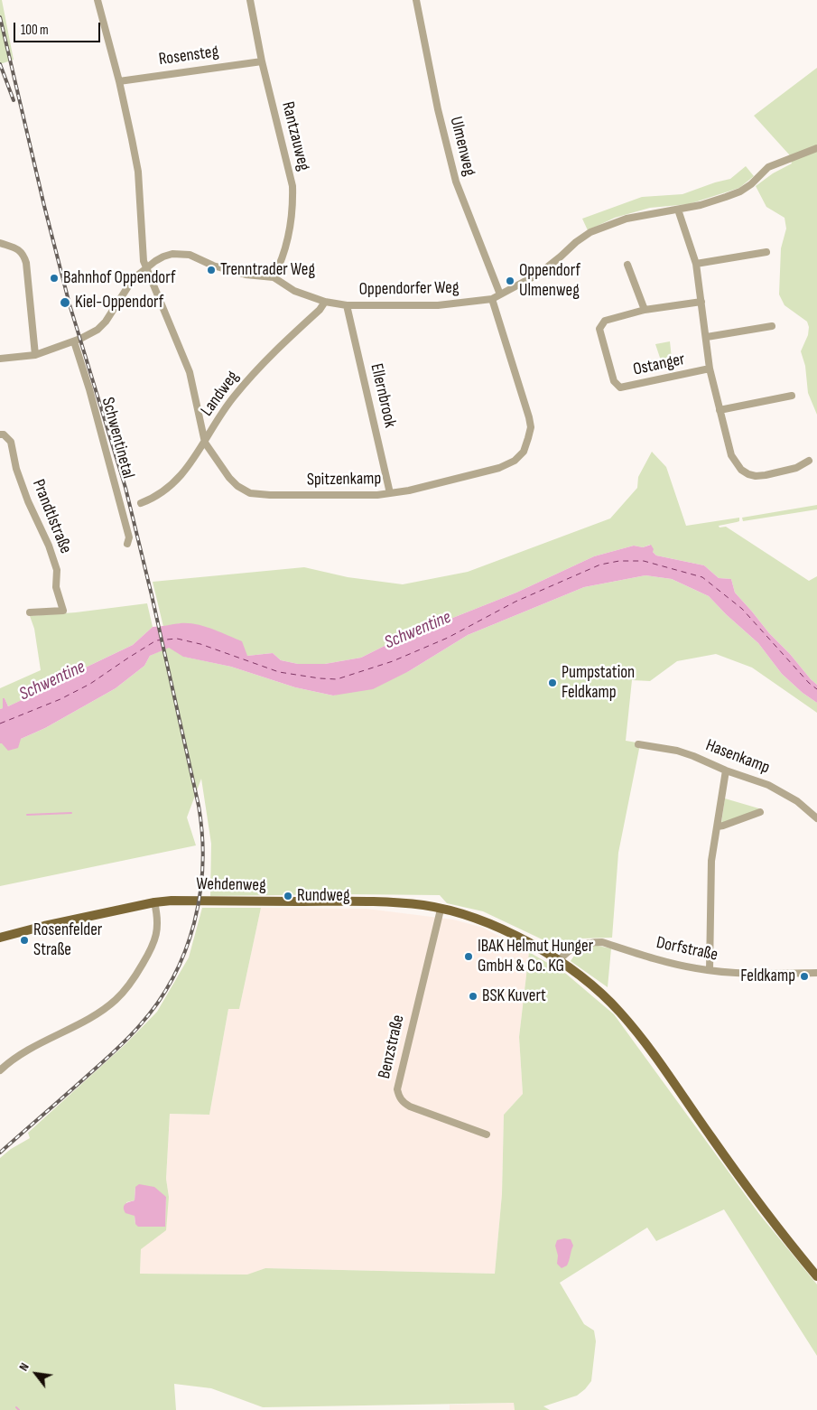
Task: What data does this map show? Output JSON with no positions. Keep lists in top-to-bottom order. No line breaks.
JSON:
{"streets":{"main road":["Wehdenweg"],"street":["Rosensteg","Rantzauweg","Ulmenweg","Oppendorfer Weg","Ostanger","Landweg","Ellernbrook","Schwentinetal","Spitzenkamp","Prandtlstraße","Hasenkamp","Dorfstraße","Benzstraße"]},"crossings":[["Rosensteg","Rantzauweg"],["Rantzauweg","Oppendorfer Weg"],["Ulmenweg","Oppendorfer Weg"],["Oppendorfer Weg","Landweg"],["Oppendorfer Weg","Ellernbrook"],["Oppendorfer Weg","Schwentinetal"],["Oppendorfer Weg","Spitzenkamp"],["Landweg","Spitzenkamp"],["Ellernbrook","Spitzenkamp"],["Wehdenweg","Dorfstraße"],["Wehdenweg","Benzstraße"]],"water":["Schwentine"],"places":["Trenntrader Weg","Bahnhof Oppendorf","Oppendorf Ulmenweg","Kiel-Oppendorf","Pumpstation Feldkamp","Rundweg","Rosenfelder Straße","IBAK Helmut Hunger GmbH & Co. KG","Feldkamp","BSK Kuvert"],"scale_bar":"100 m","north":"top left"}
